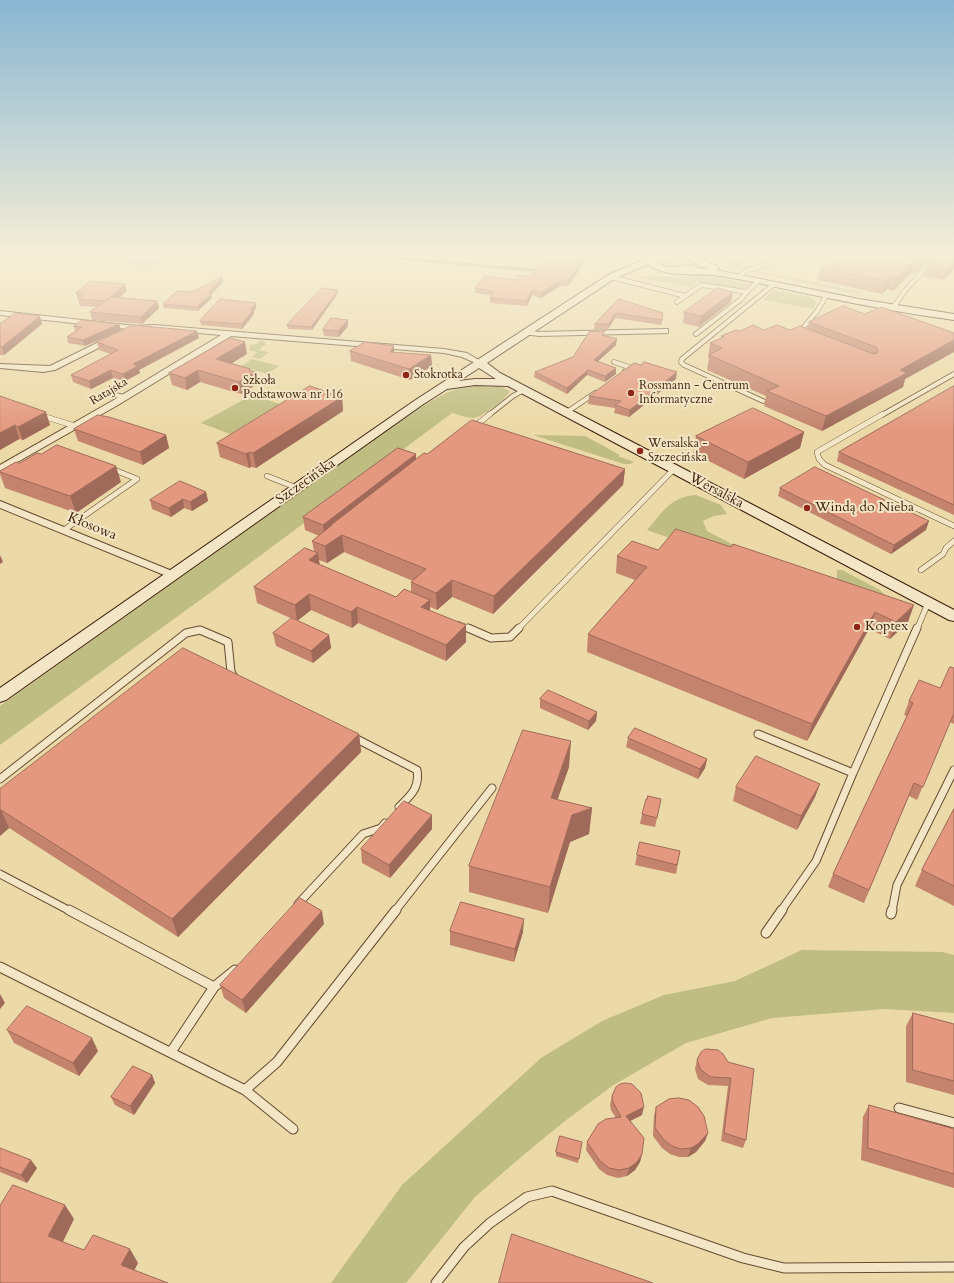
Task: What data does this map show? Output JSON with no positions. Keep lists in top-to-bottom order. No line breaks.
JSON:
{"streets":{"main road":["Szczecińska","Wersalska"],"street":["Ratajska","Kłosowa"]},"crossings":[["Szczecińska","Wersalska"],["Szczecińska","Kłosowa"]],"places":["Stokrotka","Szkoła Podstawowa nr 116","Rossmann - Centrum Informatyczne","Wersalska - Szczecińska","Windą do Nieba","Koptex"]}
